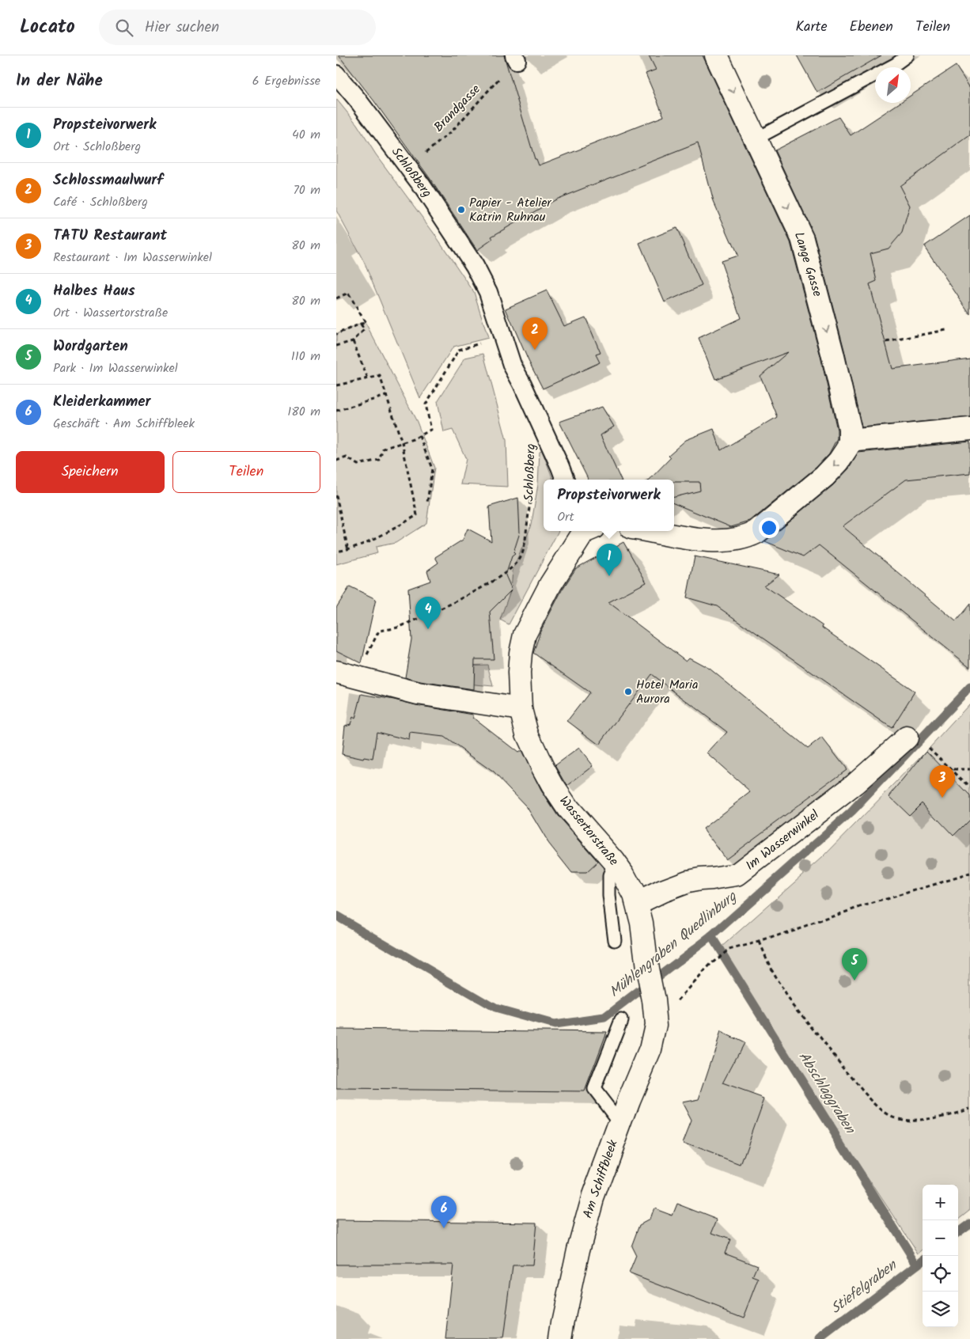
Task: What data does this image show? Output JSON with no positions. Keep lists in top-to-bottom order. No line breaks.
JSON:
{"streets":{"street":["Schloßberg","Lange Gasse","Wassertorstraße","Im Wasserwinkel","Am Schiffbleek"],"path":["Brandgasse"]},"crossings":[["Brandgasse","Schloßberg"],["Wassertorstraße","Im Wasserwinkel"],["Wassertorstraße","Am Schiffbleek"]],"one_way":["Lange Gasse"],"water":["Mühlengraben Quedlinburg","Abschlaggraben","Stiefelgraben"],"places":["Papier - Atelier Katrin Ruhnau","Hotel Maria Aurora"],"north":"top right","page":{"header":"Locato","search":"Hier suchen","nav":["Karte","Ebenen","Teilen"],"heading":["In der Nähe","6 Ergebnisse"],"list":[{"mark":"1","name":"Propsteivorwerk","note":"Ort · Schloßberg","value":"40 m"},{"mark":"2","name":"Schlossmaulwurf","note":"Café · Schloßberg","value":"70 m"},{"mark":"3","name":"TATU Restaurant","note":"Restaurant · Im Wasserwinkel","value":"80 m"},{"mark":"4","name":"Halbes Haus","note":"Ort · Wassertorstraße","value":"80 m"},{"mark":"5","name":"Wordgarten","note":"Park · Im Wasserwinkel","value":"110 m"},{"mark":"6","name":"Kleiderkammer","note":"Geschäft · Am Schiffbleek","value":"180 m"}],"pins":["2","1","4","3","5","6"],"buttons":["Speichern","Teilen"],"popup":["Propsteivorwerk","Ort"],"map_buttons":["+","−"]}}
